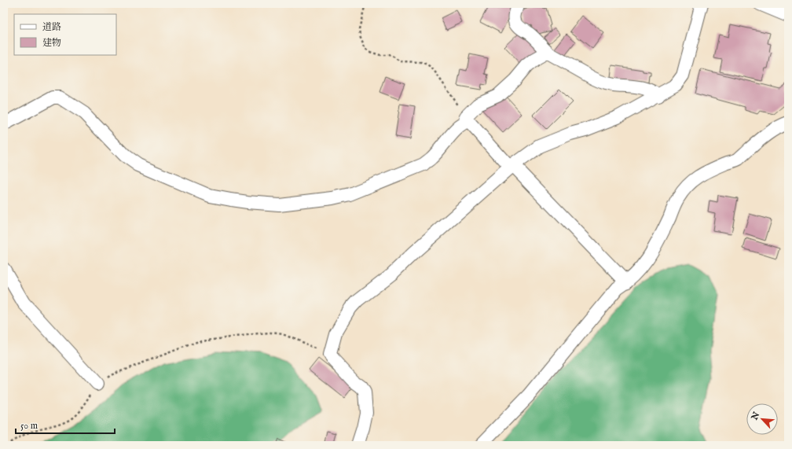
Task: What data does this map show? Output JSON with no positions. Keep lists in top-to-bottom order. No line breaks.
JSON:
{"legend":["道路","建物"],"scale_bar":"50 m","north":"top left"}
